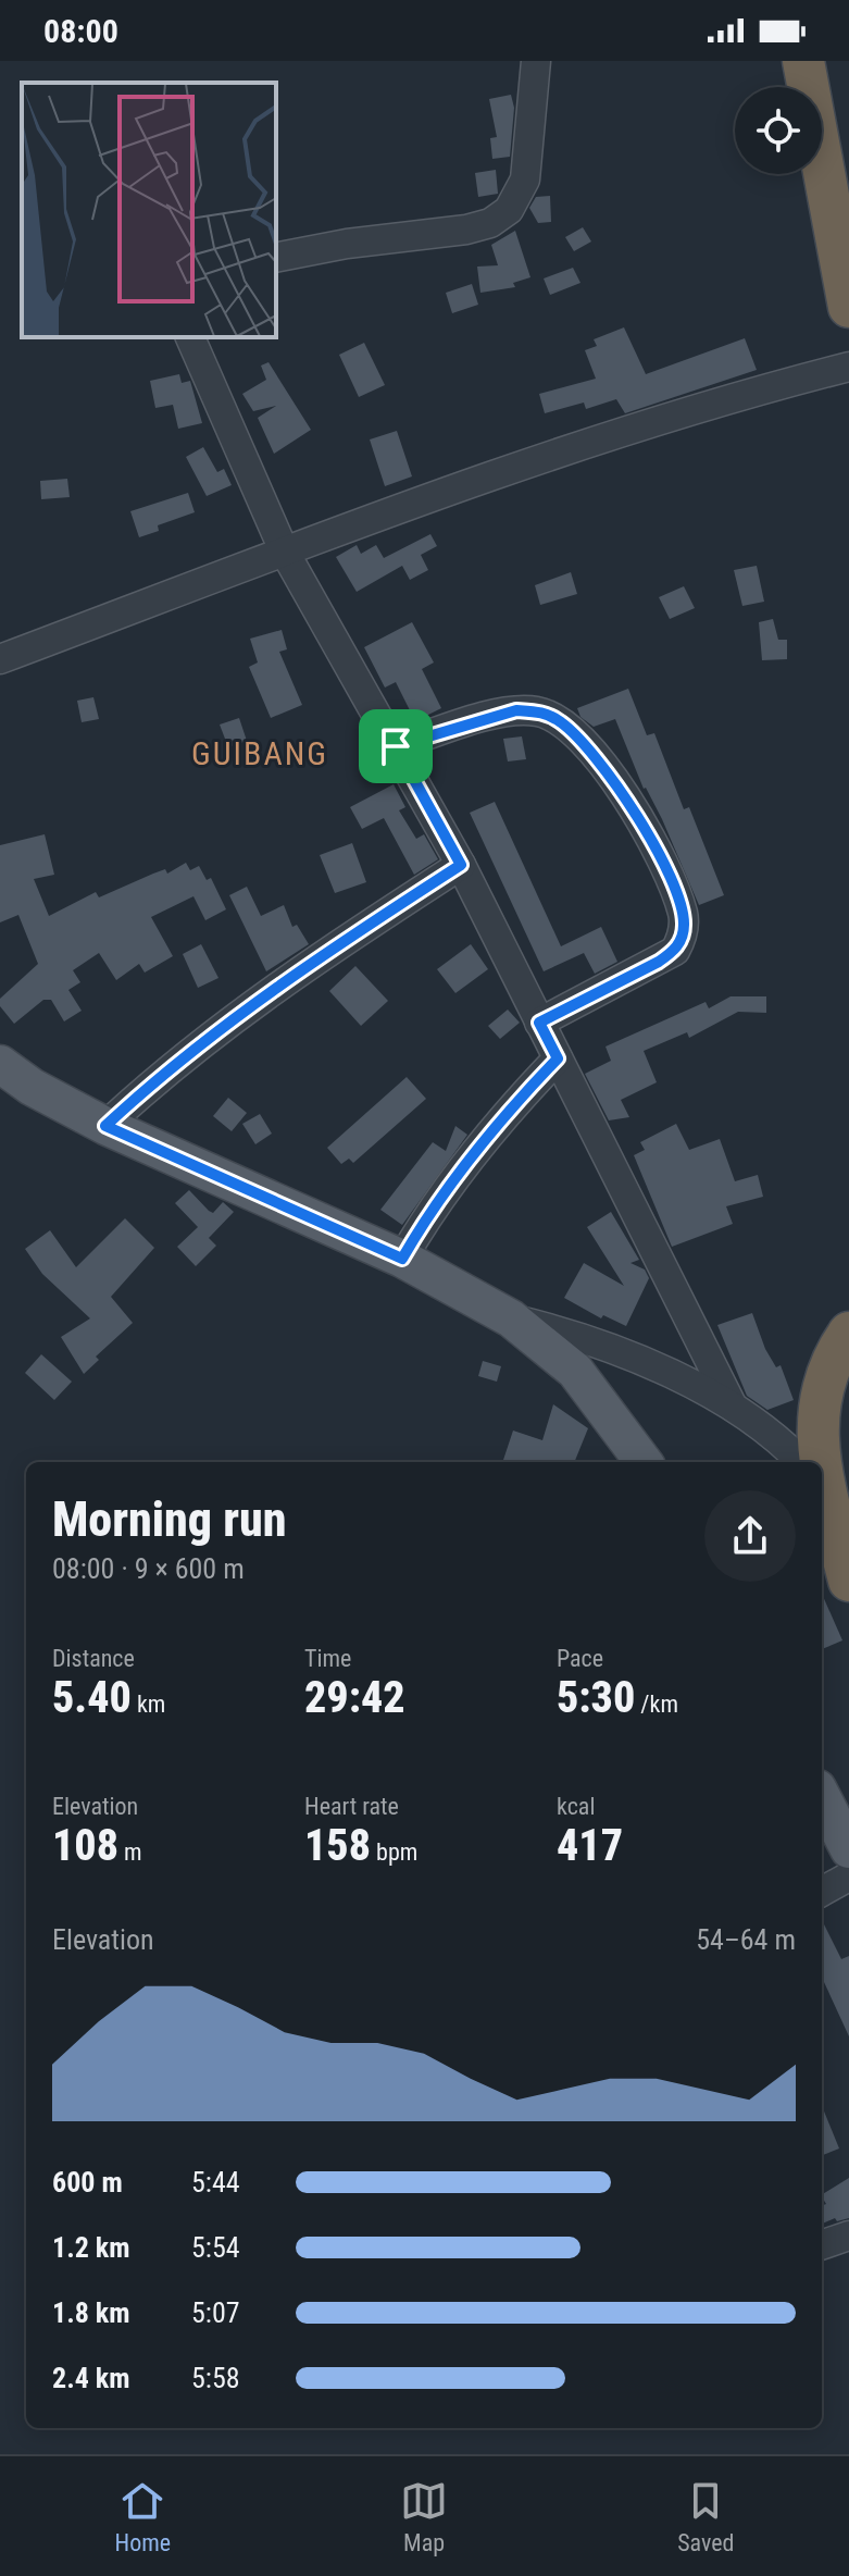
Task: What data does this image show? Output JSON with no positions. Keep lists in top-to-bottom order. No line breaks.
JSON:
{"districts":["GUIBANG"],"page":{"status":"08:00","heading":["Morning run","08:00 · 9 × 600 m"],"stats":[["Distance","5.40 km"],["Time","29:42"],["Pace","5:30 /km"],["Elevation","108 m"],["Heart rate","158 bpm"],["kcal","417"]],"chart":["Elevation","54–64 m"],"list":[{"name":"600 m","note":"5:44"},{"name":"1.2 km","note":"5:54"},{"name":"1.8 km","note":"5:07"},{"name":"2.4 km","note":"5:58"}],"tabs":["Home","Map","Saved"]}}
